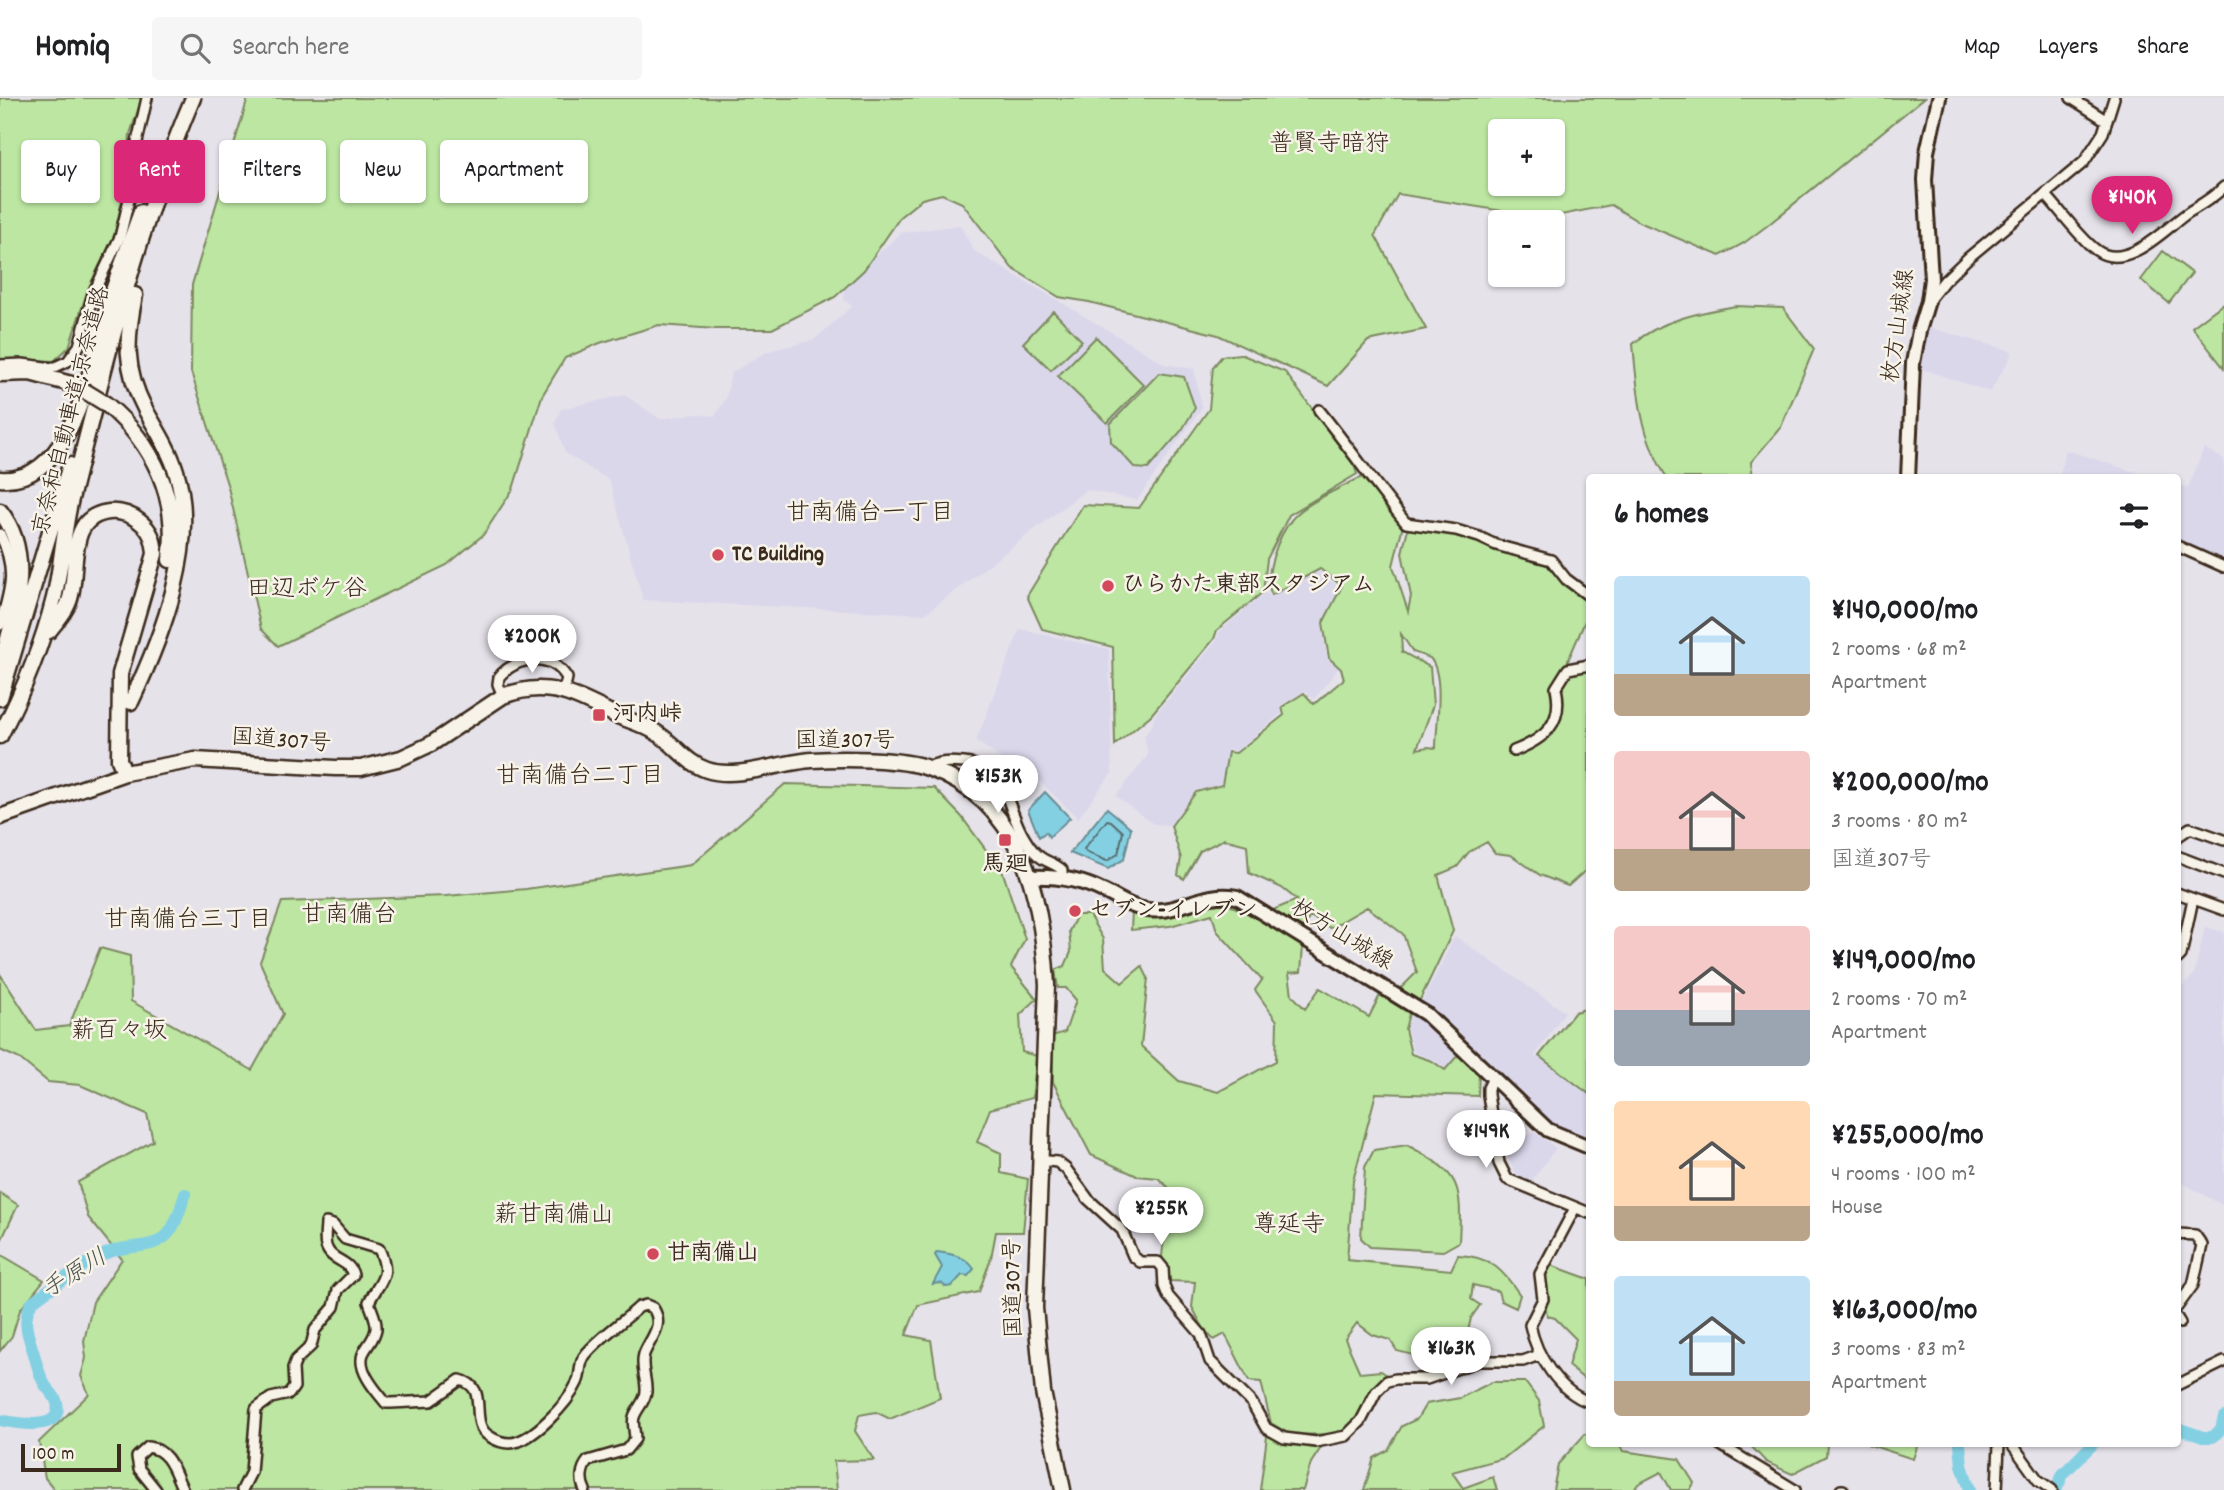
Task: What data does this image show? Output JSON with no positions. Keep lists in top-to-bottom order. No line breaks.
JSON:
{"streets":{"highway":["京奈和自動車道;京奈道路","国道307号"],"main road":["枚方山城線"]},"crossings":[["枚方山城線","国道307号"]],"districts":["普賢寺暗狩","甘南備台一丁目","田辺ボケ谷","甘南備台二丁目","甘南備台","甘南備台三丁目","薪百々坂","薪甘南備山","尊延寺"],"water":["手原川"],"places":{"other":["TC Building","ひらかた東部スタジアム","セブン-イレブン","甘南備山"],"transit":["河内峠","馬廻"]},"scale_bar":"100 m","page":{"header":"Homiq","search":"Search here","nav":["Map","Layers","Share"],"map_buttons":["+","−"],"chip":["Buy","Rent","Filters","New","Apartment"],"price":["¥140K","¥200K","¥153K","¥149K","¥255K","¥163K"],"heading":"6 homes","list":[{"name":"¥140,000/mo","note":"2 rooms · 68 m² · Apartment"},{"name":"¥200,000/mo","note":"3 rooms · 80 m² · 国道307号"},{"name":"¥149,000/mo","note":"2 rooms · 70 m² · Apartment"},{"name":"¥255,000/mo","note":"4 rooms · 100 m² · House"},{"name":"¥163,000/mo","note":"3 rooms · 83 m² · Apartment"}],"scale":"100 m"}}
